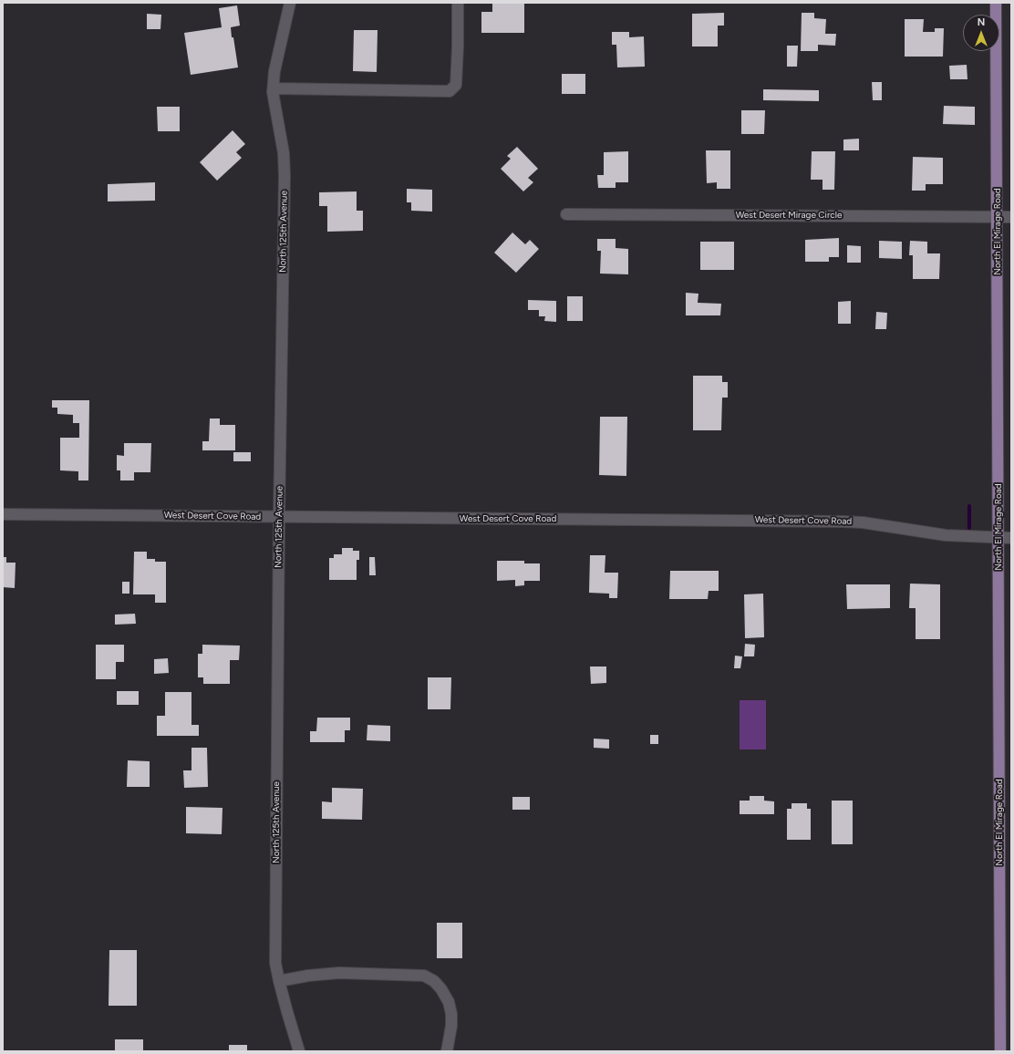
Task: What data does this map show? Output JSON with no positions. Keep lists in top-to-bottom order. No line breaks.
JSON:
{"streets":{"main road":["North El Mirage Road"],"street":["West Desert Mirage Circle","North 125th Avenue","West Desert Cove Road"]},"crossings":[["West Desert Mirage Circle","North El Mirage Road"],["North 125th Avenue","West Desert Cove Road"],["North El Mirage Road","West Desert Cove Road"]],"north":"top"}
